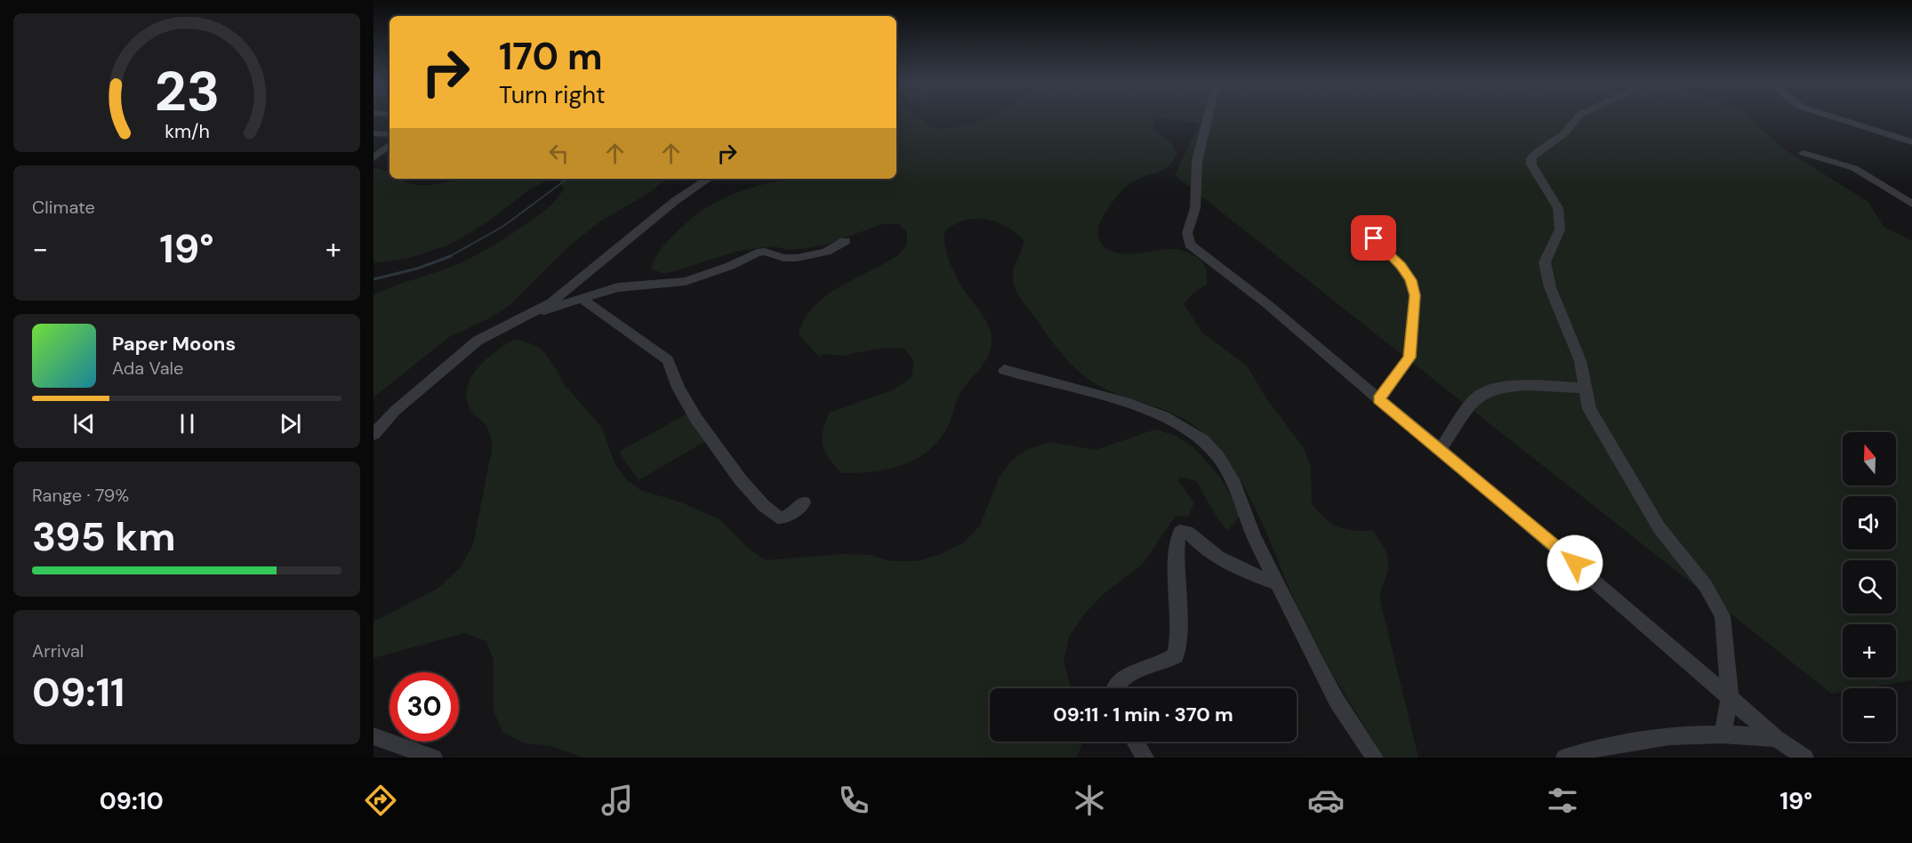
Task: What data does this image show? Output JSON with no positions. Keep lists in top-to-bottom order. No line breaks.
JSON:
{"north":"top","page":{"turn":["170 m","Turn right"],"tile":["Climate",["Range · 79%","395 km"],["Arrival","09:11"]],"heat":["−","19°","+"],"song":["Paper Moons","Ada Vale"],"map_buttons":["+","−"],"limit":"30","trip":"09:11 · 1 min · 370 m","tabs":["09:10","19°"],"gauge":["23","km/h"]}}
